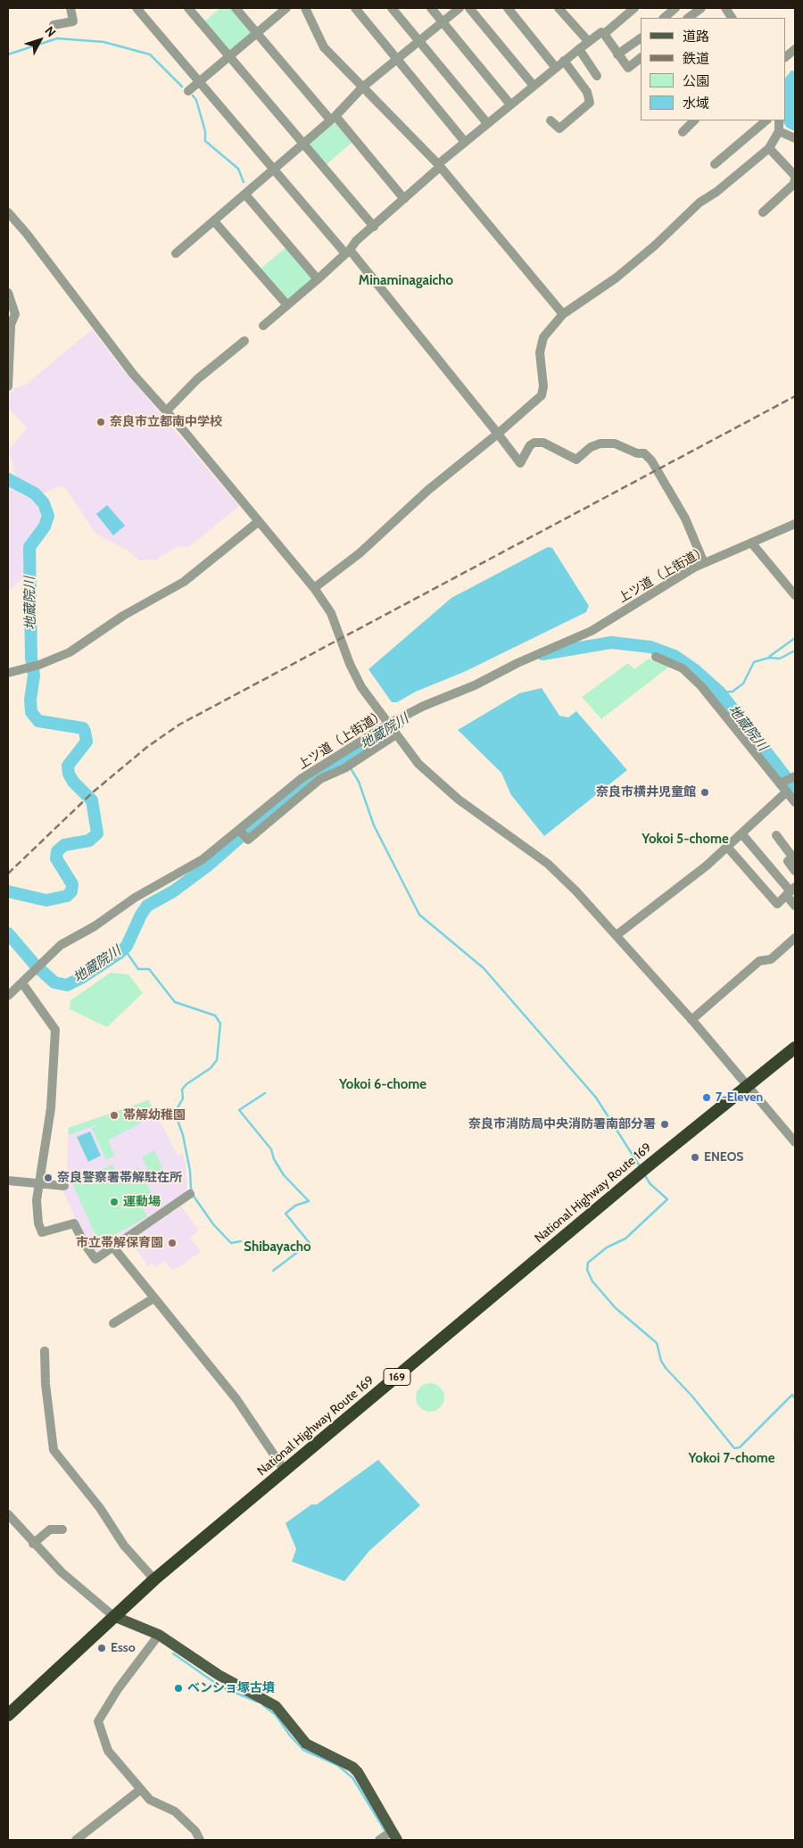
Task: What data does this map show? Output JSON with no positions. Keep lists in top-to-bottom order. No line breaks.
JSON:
{"streets":{"highway":["National Highway Route 169","169"],"street":["上ツ道（上街道）"]},"districts":["Minaminagaicho","Yokoi 5-chome","Yokoi 6-chome","Shibayacho","Yokoi 7-chome"],"water":["地蔵院川"],"places":["奈良市立都南中学校","奈良市横井児童館","7-Eleven","帯解幼稚園","奈良市消防局中央消防署南部分署","ENEOS","奈良警察署帯解駐在所","運動場","市立帯解保育園","Esso","ベンショ塚古墳"],"legend":["道路","鉄道","公園","水域"],"north":"top right"}
